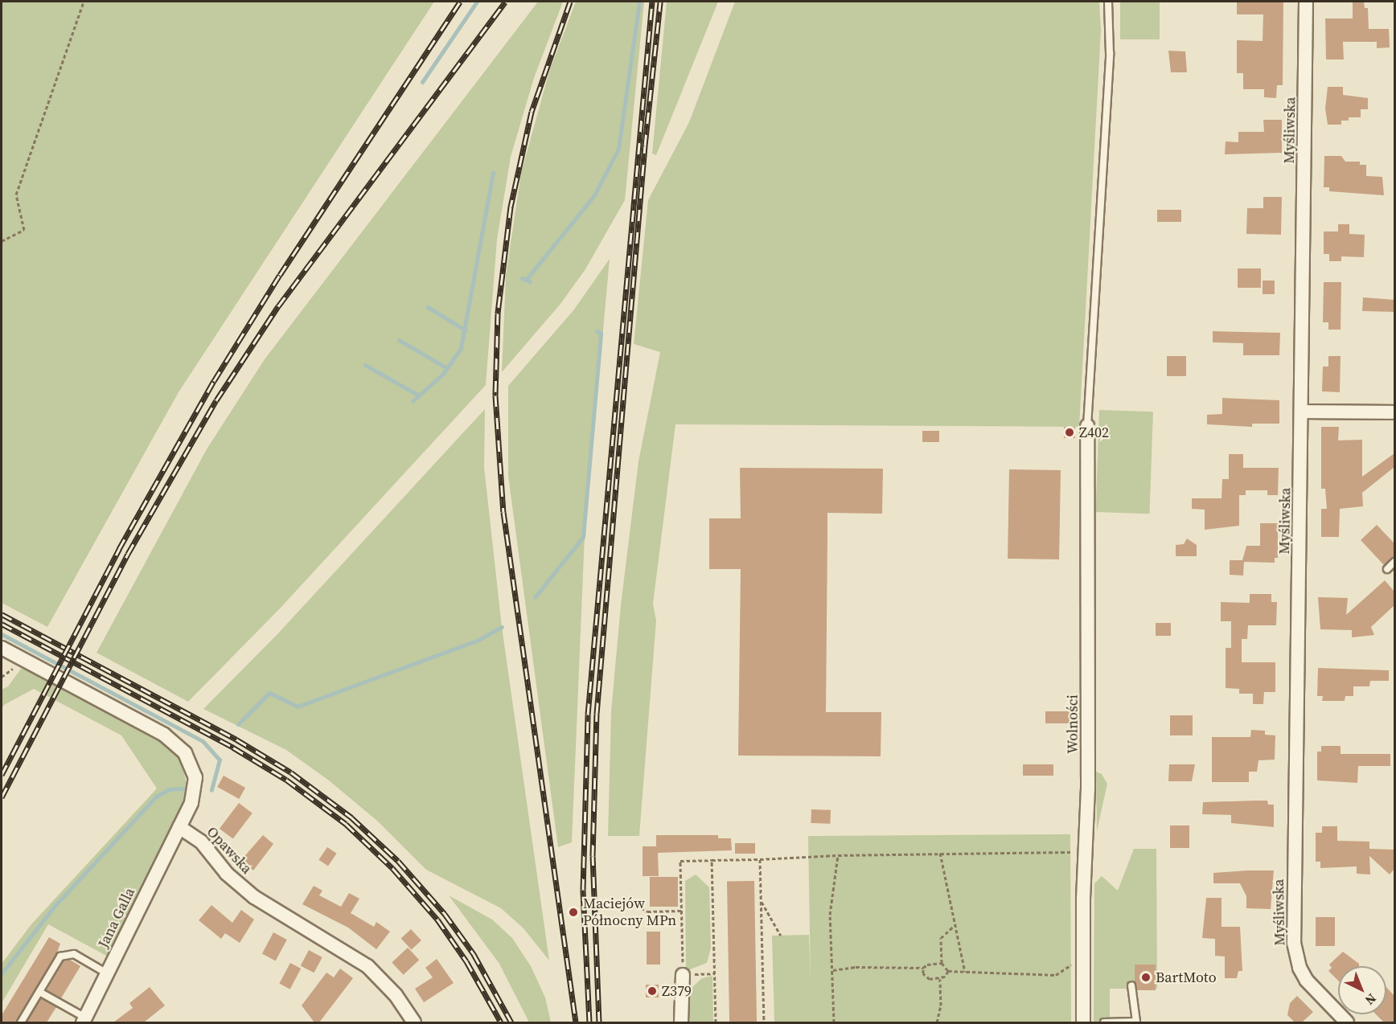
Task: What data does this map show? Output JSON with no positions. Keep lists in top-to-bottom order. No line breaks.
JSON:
{"streets":{"street":["Myśliwska","Wolności","Opawska","Jana Galla"]},"crossings":[["Opawska","Jana Galla"]],"places":["Z402","Maciejów Północny MPn","BartMoto","Z379"],"north":"bottom right"}
